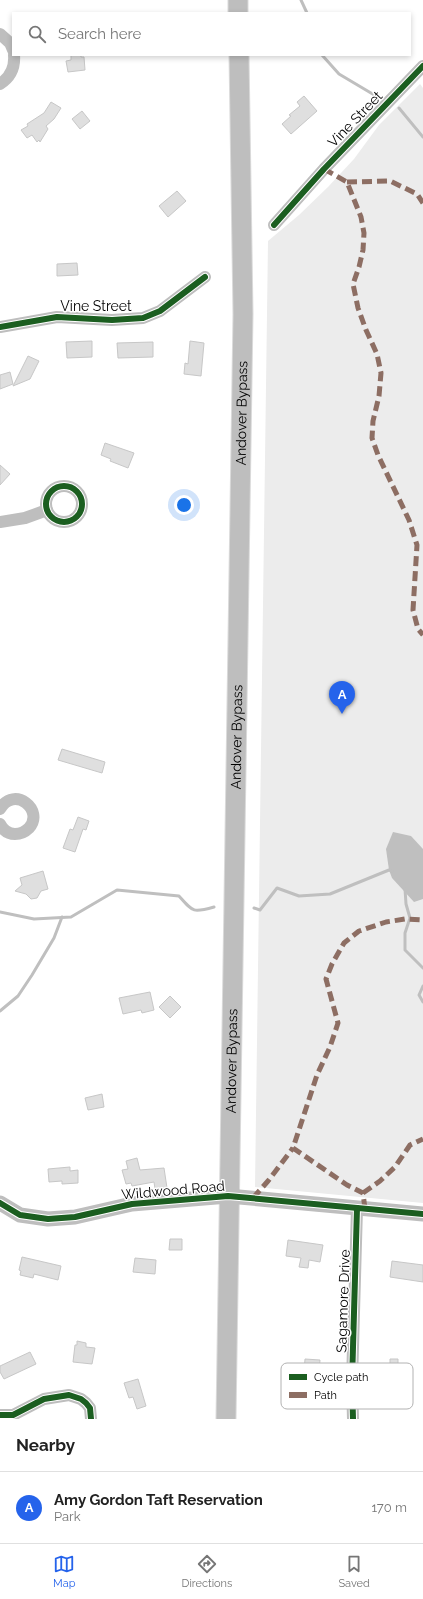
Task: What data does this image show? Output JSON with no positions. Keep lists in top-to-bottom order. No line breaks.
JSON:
{"streets":{"main road":["Andover Bypass"],"street":["Vine Street","Wildwood Road","Sagamore Drive"]},"crossings":[["Andover Bypass","Wildwood Road"],["Wildwood Road","Sagamore Drive"]],"legend":["Cycle path","Path"],"page":{"search":"Search here","pins":"A","heading":"Nearby","list":[{"mark":"A","name":"Amy Gordon Taft Reservation","note":"Park","value":"170 m"}],"nav":["Map","Directions","Saved"]}}
